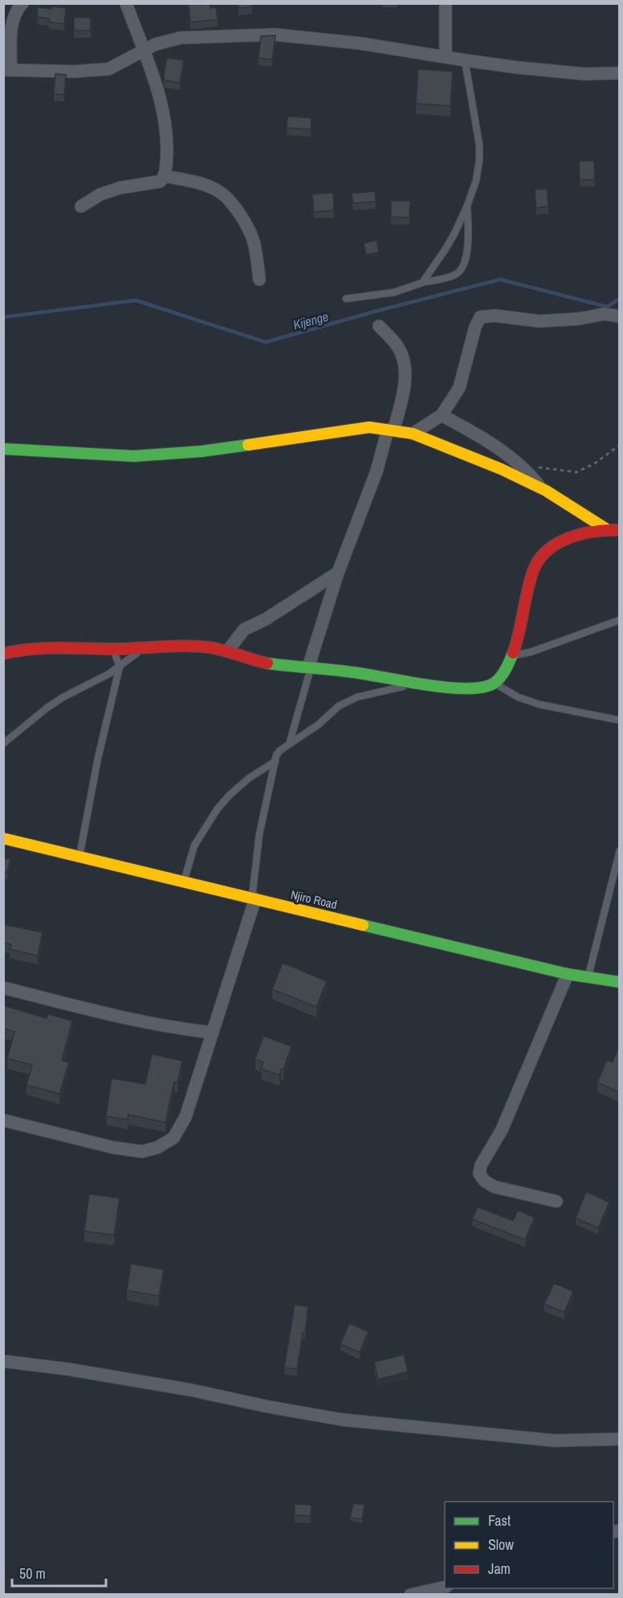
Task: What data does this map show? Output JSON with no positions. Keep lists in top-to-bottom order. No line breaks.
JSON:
{"streets":{"street":["Njiro Road"]},"water":["Kijenge"],"legend":["Fast","Slow","Jam"],"scale_bar":"50 m"}
